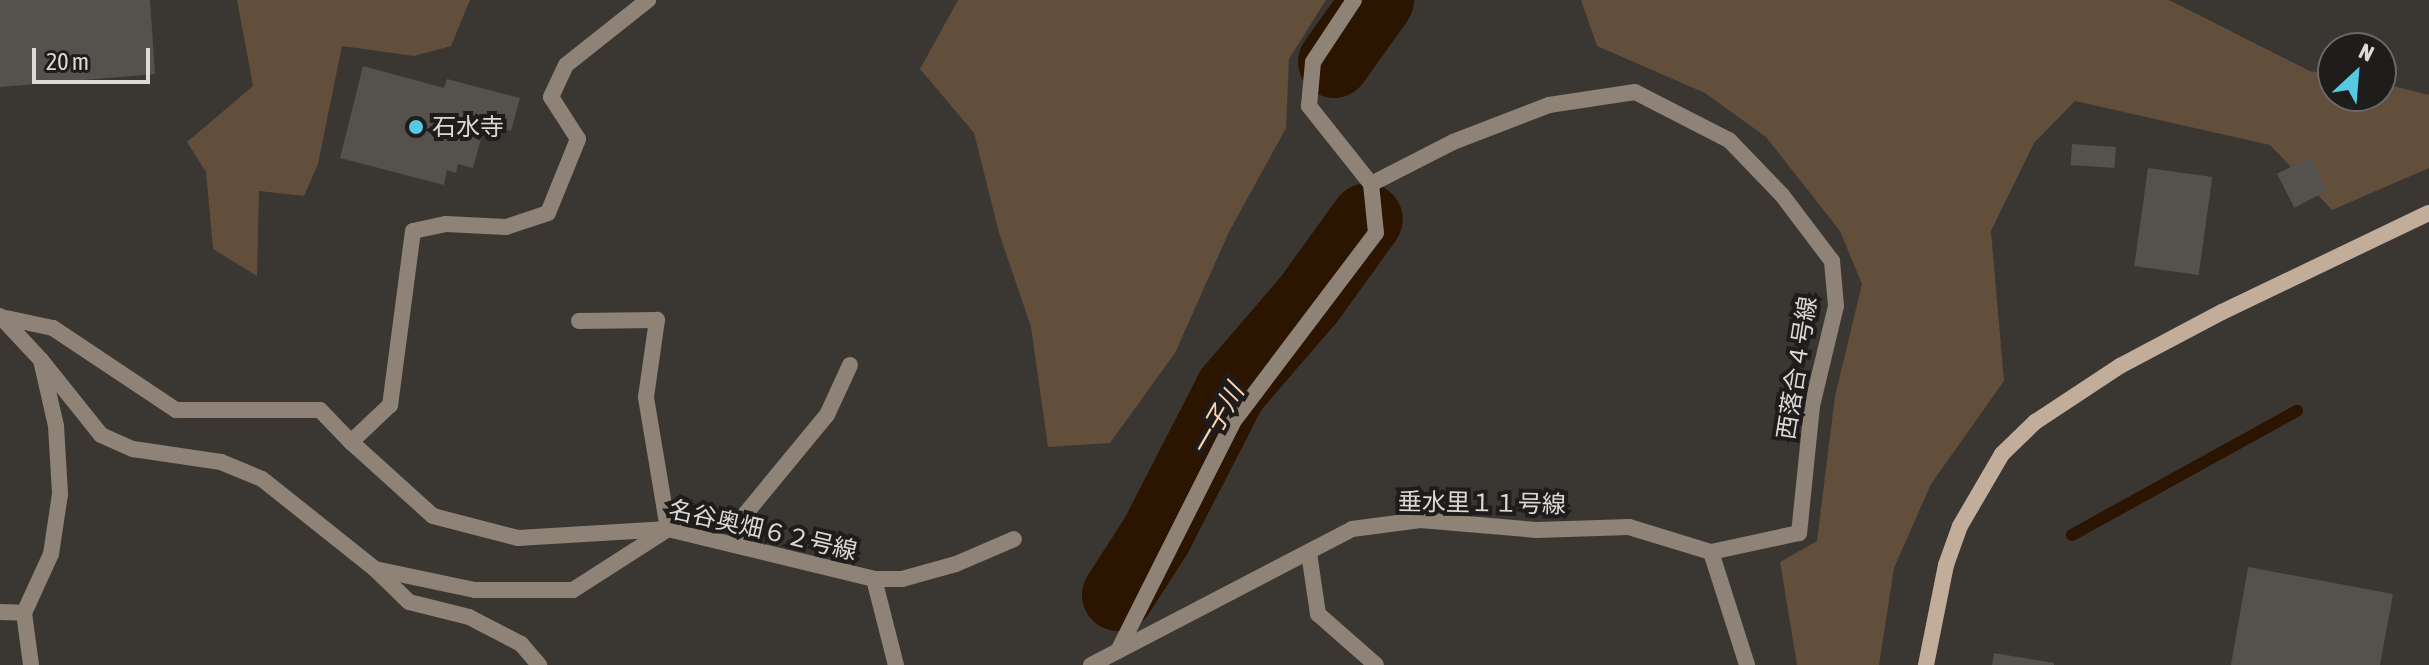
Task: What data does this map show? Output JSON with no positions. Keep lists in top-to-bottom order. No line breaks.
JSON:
{"streets":{"street":["西落合４号線","垂水里１１号線","名谷奥畑６２号線"]},"crossings":[["西落合４号線","垂水里１１号線"]],"water":["一子川"],"places":["石水寺"],"scale_bar":"20 m","north":"top right"}
